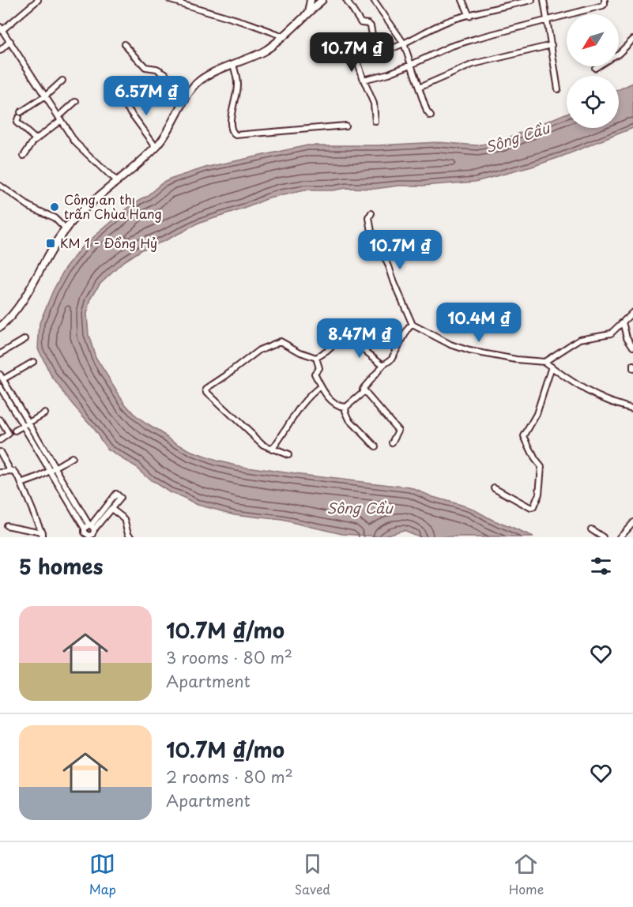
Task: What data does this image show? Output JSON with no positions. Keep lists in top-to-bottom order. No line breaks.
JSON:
{"water":["Sông Cầu"],"places":{"other":["Công an thị trấn Chùa Hang"],"transit":["KM 1 - Đồng Hỷ"]},"north":"bottom left","page":{"price":["10.7M ₫","6.57M ₫","10.7M ₫","10.4M ₫","8.47M ₫"],"heading":"5 homes","list":[{"name":"10.7M ₫/mo","note":"3 rooms · 80 m² · Apartment"},{"name":"10.7M ₫/mo","note":"2 rooms · 80 m² · Apartment"}],"tabs":["Map","Saved","Home"]}}
